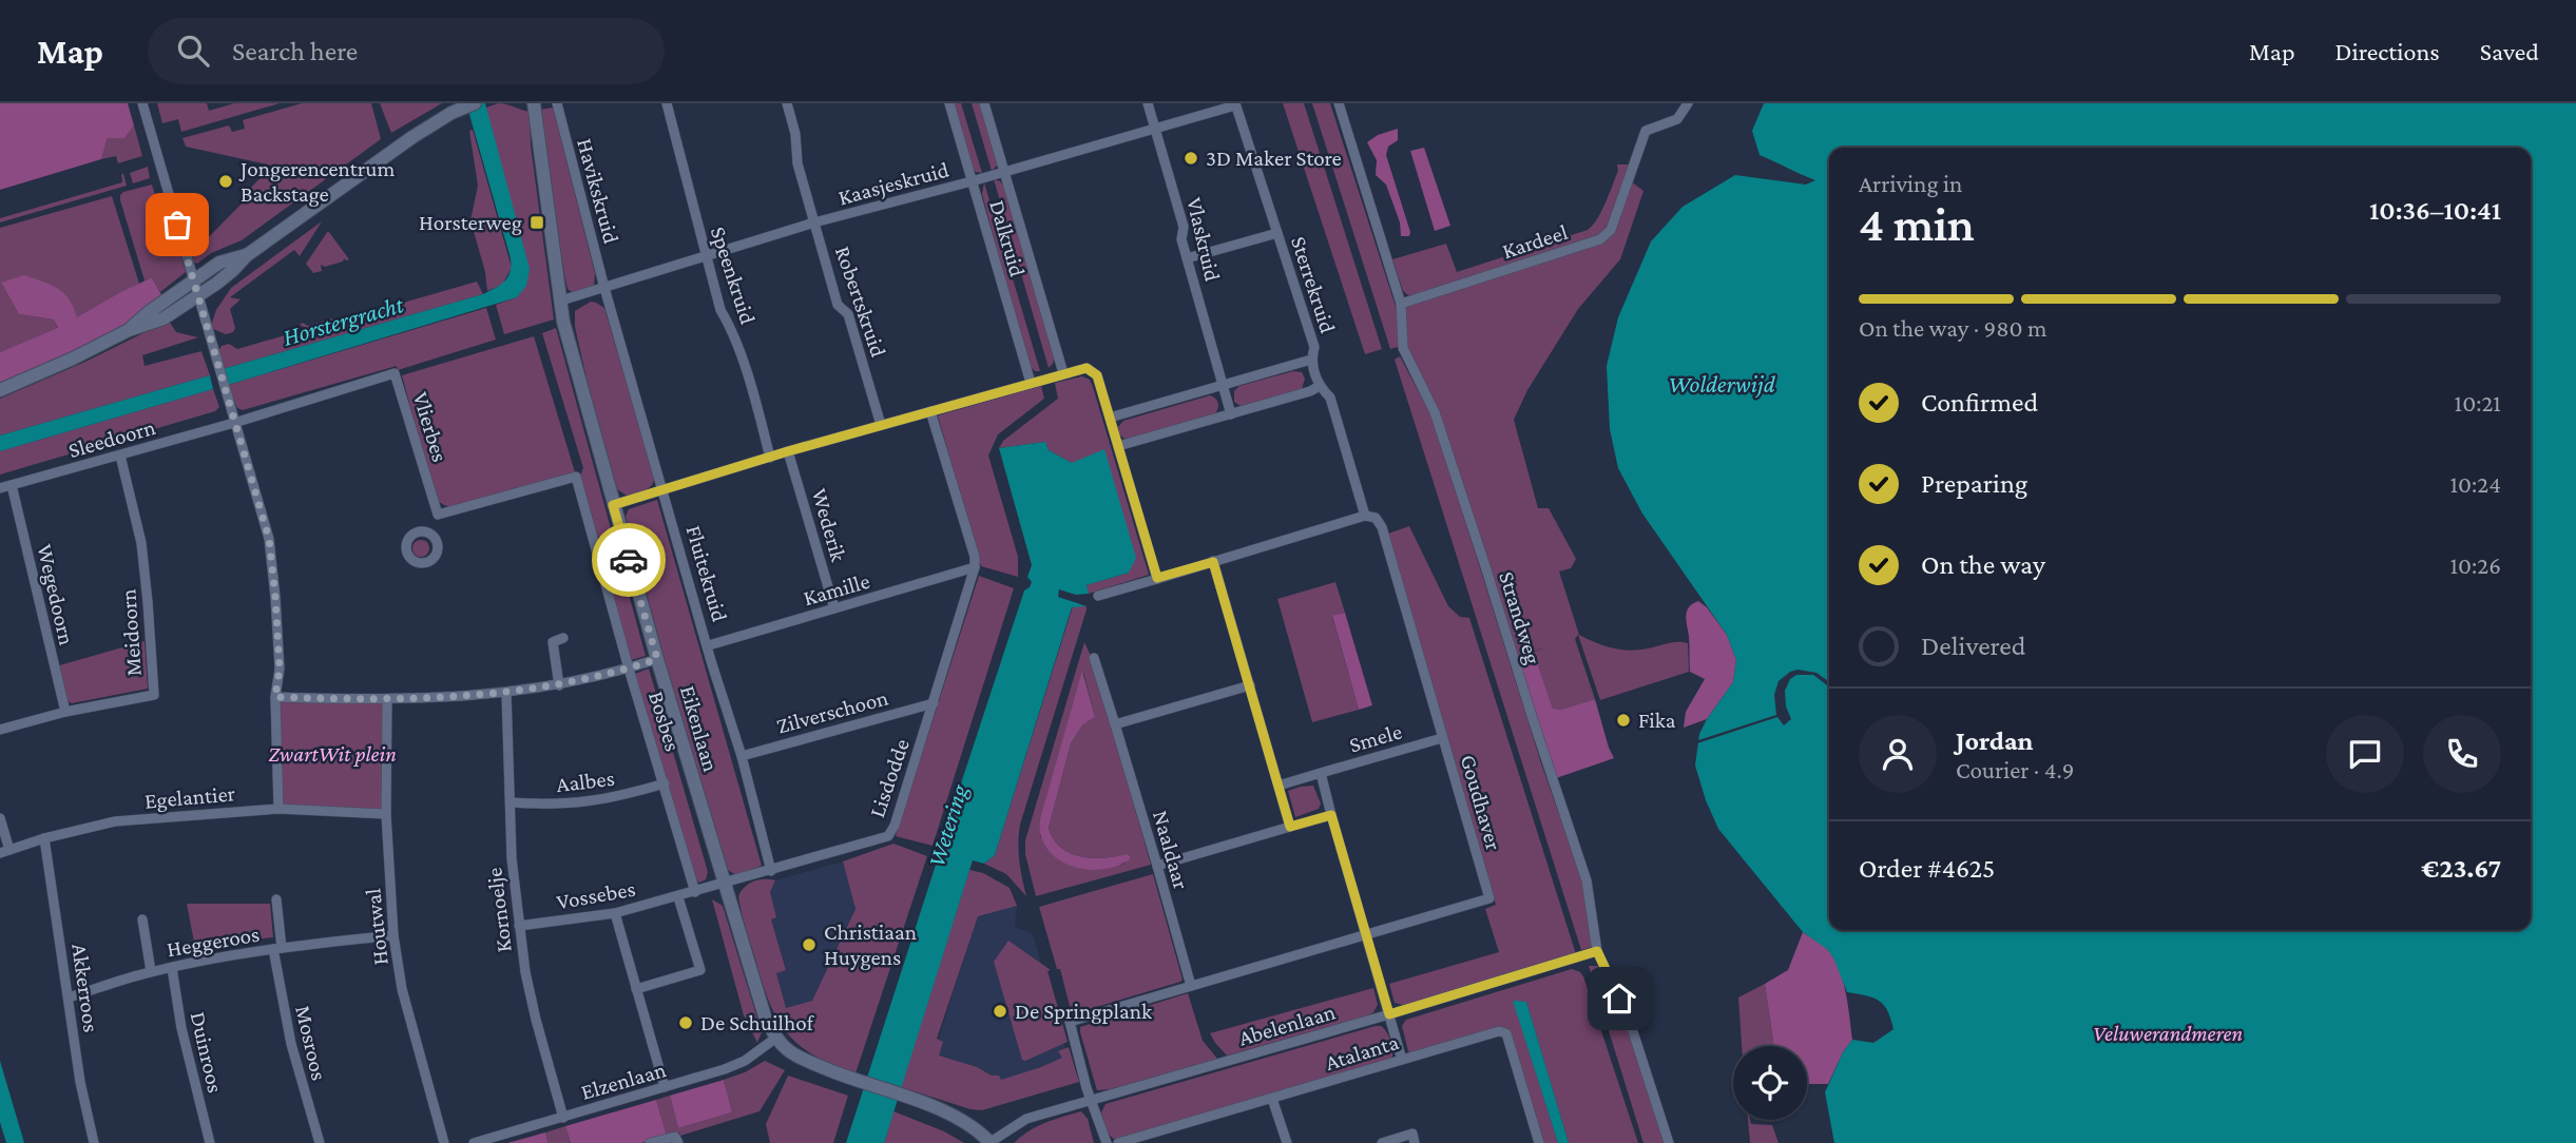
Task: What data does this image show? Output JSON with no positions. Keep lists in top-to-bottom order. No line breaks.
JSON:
{"streets":{"street":["Kaasjeskruid","Havikskruid","Dalkruid","Vlaskruid","Kardeel","Speenkruid","Sterrekruid","Robertskruid","Vlierbes","Sleedoorn","Wederik","Fluitekruid","Kamille","Wegedoorn","Strandweg","Meidoorn","Zilverschoon","Bosbes","Eikenlaan","Smele","Lisdodde","Aalbes","Egelantier","Goudhaver","Naaldaar","Vossebes","Kornoelje","Houtwal","Heggeroos","Akkerroos","Abelenlaan","Mosroos","Duinroos","Atalanta","Elzenlaan"]},"crossings":[["Kaasjeskruid","Havikskruid"],["Kaasjeskruid","Dalkruid"],["Kaasjeskruid","Vlaskruid"],["Kaasjeskruid","Speenkruid"],["Kaasjeskruid","Sterrekruid"],["Kaasjeskruid","Robertskruid"],["Kaasjeskruid","Fluitekruid"],["Kaasjeskruid","Eikenlaan"],["Havikskruid","Fluitekruid"],["Kardeel","Strandweg"],["Sterrekruid","Goudhaver"],["Vlierbes","Sleedoorn"],["Vlierbes","Bosbes"],["Sleedoorn","Wegedoorn"],["Sleedoorn","Meidoorn"],["Wederik","Kamille"],["Fluitekruid","Kamille"],["Fluitekruid","Zilverschoon"],["Fluitekruid","Lisdodde"],["Kamille","Lisdodde"],["Wegedoorn","Meidoorn"],["Strandweg","Abelenlaan"],["Zilverschoon","Lisdodde"],["Bosbes","Aalbes"],["Bosbes","Vossebes"],["Eikenlaan","Lisdodde"],["Eikenlaan","Vossebes"],["Eikenlaan","Abelenlaan"],["Eikenlaan","Elzenlaan"],["Smele","Goudhaver"],["Lisdodde","Vossebes"],["Aalbes","Kornoelje"],["Egelantier","Houtwal"],["Egelantier","Akkerroos"],["Goudhaver","Naaldaar"],["Goudhaver","Abelenlaan"],["Vossebes","Kornoelje"],["Kornoelje","Elzenlaan"],["Houtwal","Heggeroos"],["Heggeroos","Akkerroos"],["Heggeroos","Mosroos"],["Heggeroos","Duinroos"]],"water":["Horstergracht","Wolderwijd","Wetering"],"parks":["ZwartWit plein","Veluwerandmeren"],"places":{"other":["3D Maker Store","Jongerencentrum Backstage","Fika","Christiaan Huygens","De Springplank","De Schuilhof"],"transit":["Horsterweg"]},"page":{"header":"Map","search":"Search here","nav":["Map","Directions","Saved"],"heading":["4 min","Arriving in","10:36–10:41"],"panel":["Jordan","Courier · 4.9","Order #4625","€23.67"],"bar":"On the way · 980 m","list":[["Confirmed","10:21"],["Preparing","10:24"],["On the way","10:26"],"Delivered"]}}
